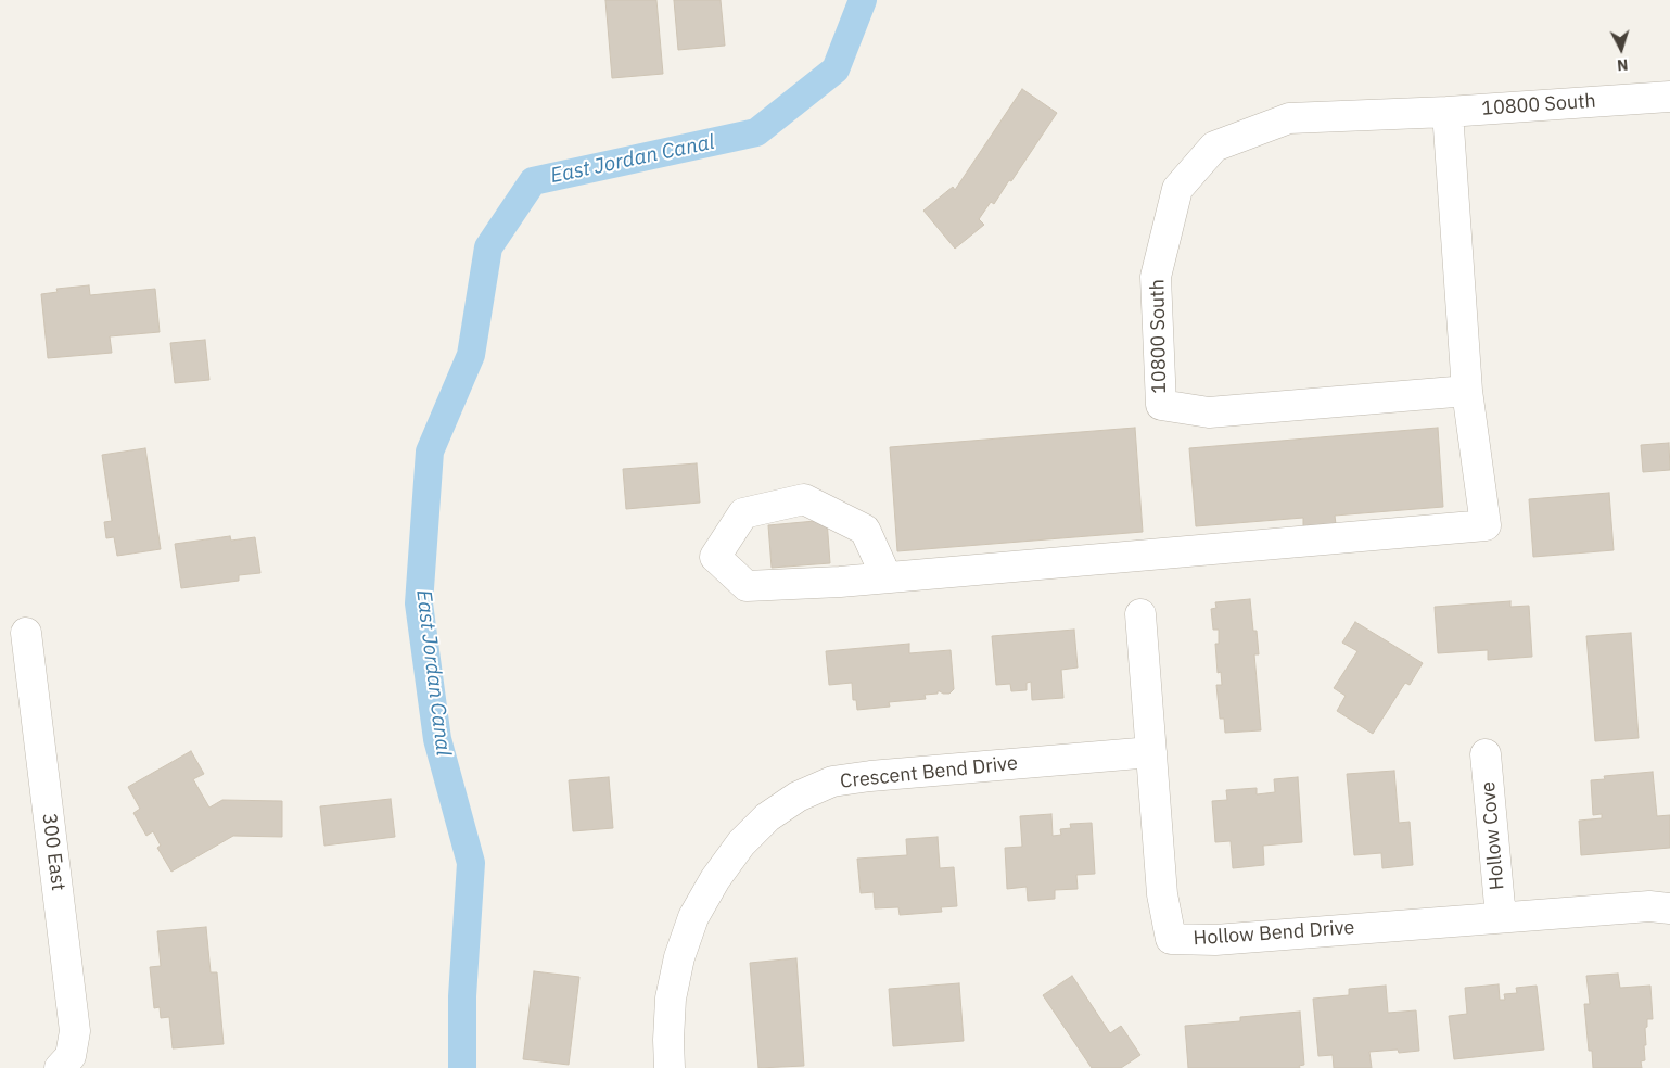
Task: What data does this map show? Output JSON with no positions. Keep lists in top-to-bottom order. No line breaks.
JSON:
{"streets":{"street":["10800 South","Crescent Bend Drive","Hollow Cove","300 East","Hollow Bend Drive"]},"crossings":[["Crescent Bend Drive","Hollow Bend Drive"],["Hollow Cove","Hollow Bend Drive"]],"water":["East Jordan Canal"],"north":"bottom"}
